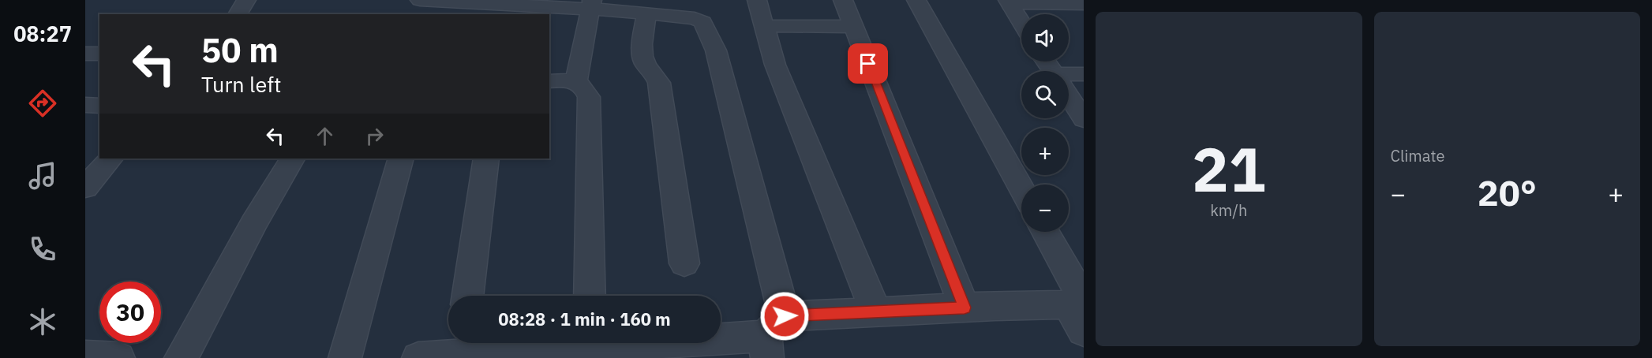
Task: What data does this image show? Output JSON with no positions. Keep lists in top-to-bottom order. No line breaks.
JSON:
{"page":{"tabs":"08:27","tile":[["21","km/h"],"Climate"],"map_buttons":["+","−"],"turn":["50 m","Turn left"],"heat":["−","20°","+"],"limit":"30","trip":"08:28 · 1 min · 160 m"}}
